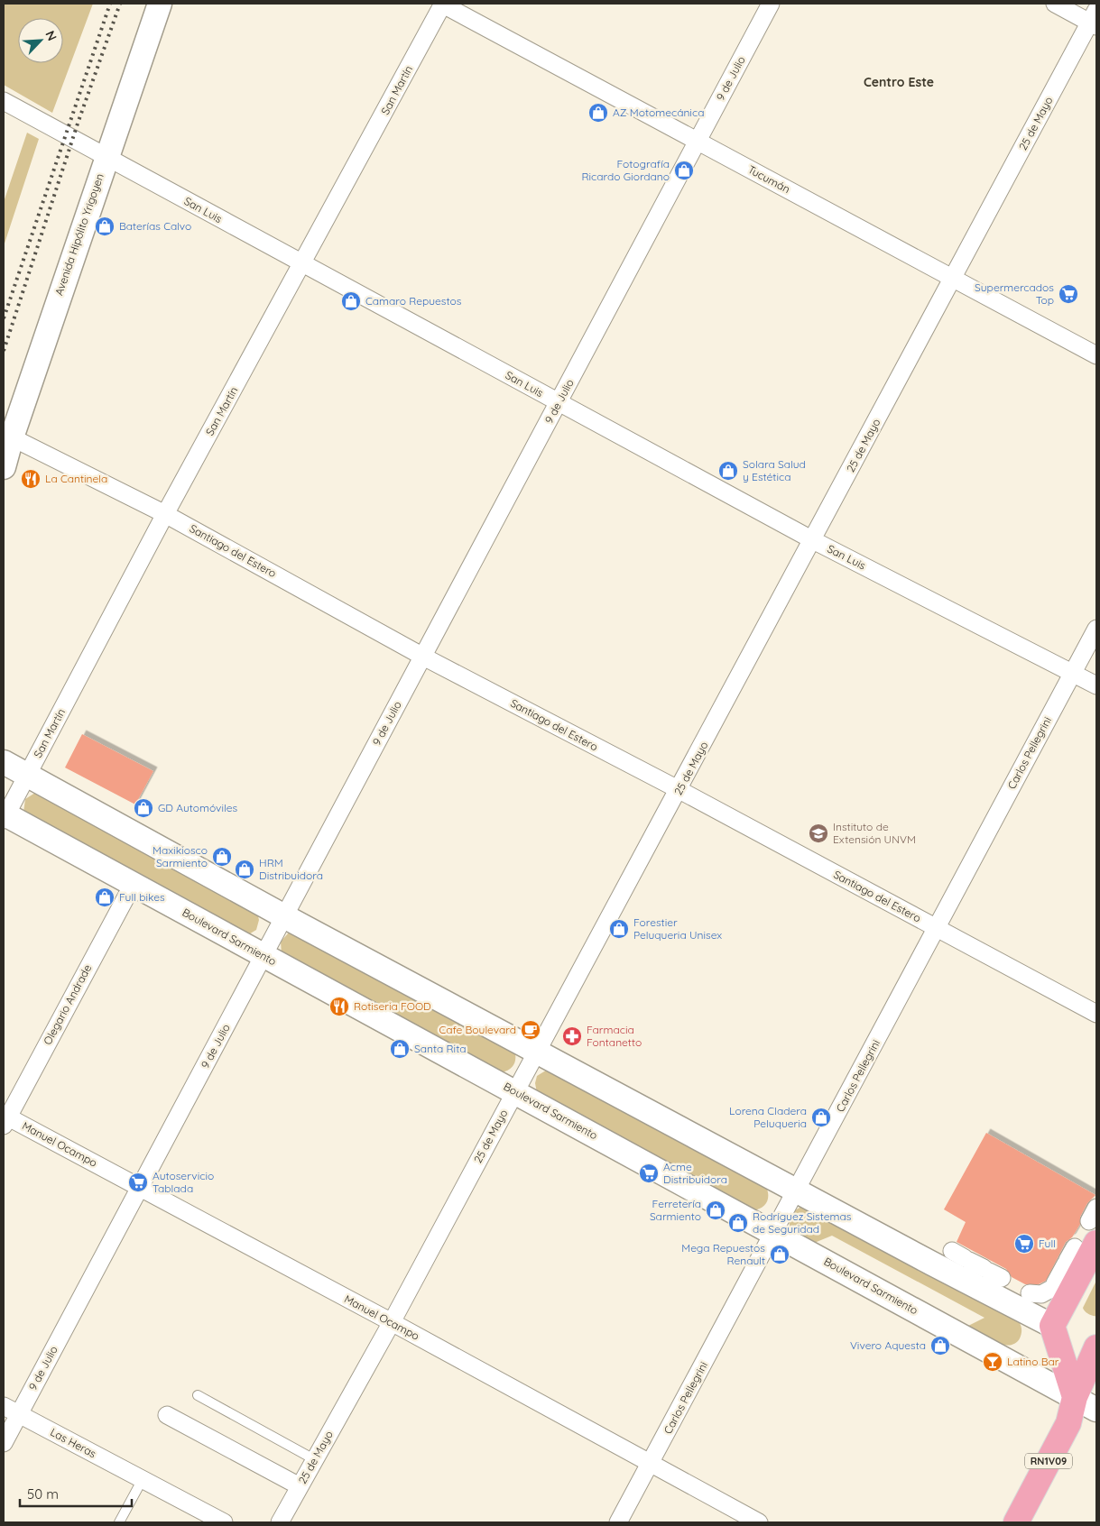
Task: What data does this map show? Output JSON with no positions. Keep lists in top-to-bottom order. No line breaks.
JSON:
{"streets":{"main road":["Avenida Hipólito Yrigoyen","Boulevard Sarmiento","RN1V09"],"street":["9 de Julio","San Martín","25 de Mayo","Tucumán","San Luis","Santiago del Estero","Carlos Pellegrini","Olegario Andrade","Manuel Ocampo","Las Heras"]},"crossings":[["9 de Julio","Tucumán"],["9 de Julio","San Luis"],["9 de Julio","Santiago del Estero"],["9 de Julio","Boulevard Sarmiento"],["9 de Julio","Manuel Ocampo"],["9 de Julio","Las Heras"],["San Martín","Tucumán"],["San Martín","San Luis"],["San Martín","Santiago del Estero"],["San Martín","Boulevard Sarmiento"],["25 de Mayo","Tucumán"],["25 de Mayo","San Luis"],["25 de Mayo","Santiago del Estero"],["25 de Mayo","Boulevard Sarmiento"],["25 de Mayo","Manuel Ocampo"],["San Luis","Avenida Hipólito Yrigoyen"],["San Luis","Carlos Pellegrini"],["Avenida Hipólito Yrigoyen","Santiago del Estero"],["Santiago del Estero","Carlos Pellegrini"],["Carlos Pellegrini","Boulevard Sarmiento"],["Carlos Pellegrini","Manuel Ocampo"],["Boulevard Sarmiento","Olegario Andrade"],["Boulevard Sarmiento","RN1V09"],["Olegario Andrade","Manuel Ocampo"]],"districts":["Centro Este"],"places":{"shop":["AZ Motomecánica","Fotografía Ricardo Giordano","Baterías Calvo","Camaro Repuestos","Solara Salud y Estética","GD Automóviles","Maxikiosco Sarmiento","HRM Distribuidora","Full bikes","Forestier Peluqueria Unisex","Santa Rita","Lorena Cladera Peluqueria","Ferretería Sarmiento","Rodríguez Sistemas de Seguridad","Mega Repuestos Renault","Vivero Aquesta"],"supermarket":["Supermercados Top","Acme Distribuidora","Autoservicio Tablada","Full"],"restaurant":["La Cantinela","Rotiseria FOOD"],"school or university":["Instituto de Extensión UNVM"],"cafe":["Cafe Boulevard"],"pharmacy":["Farmacia Fontanetto"],"bar":["Latino Bar"]},"scale_bar":"50 m","north":"top right"}
